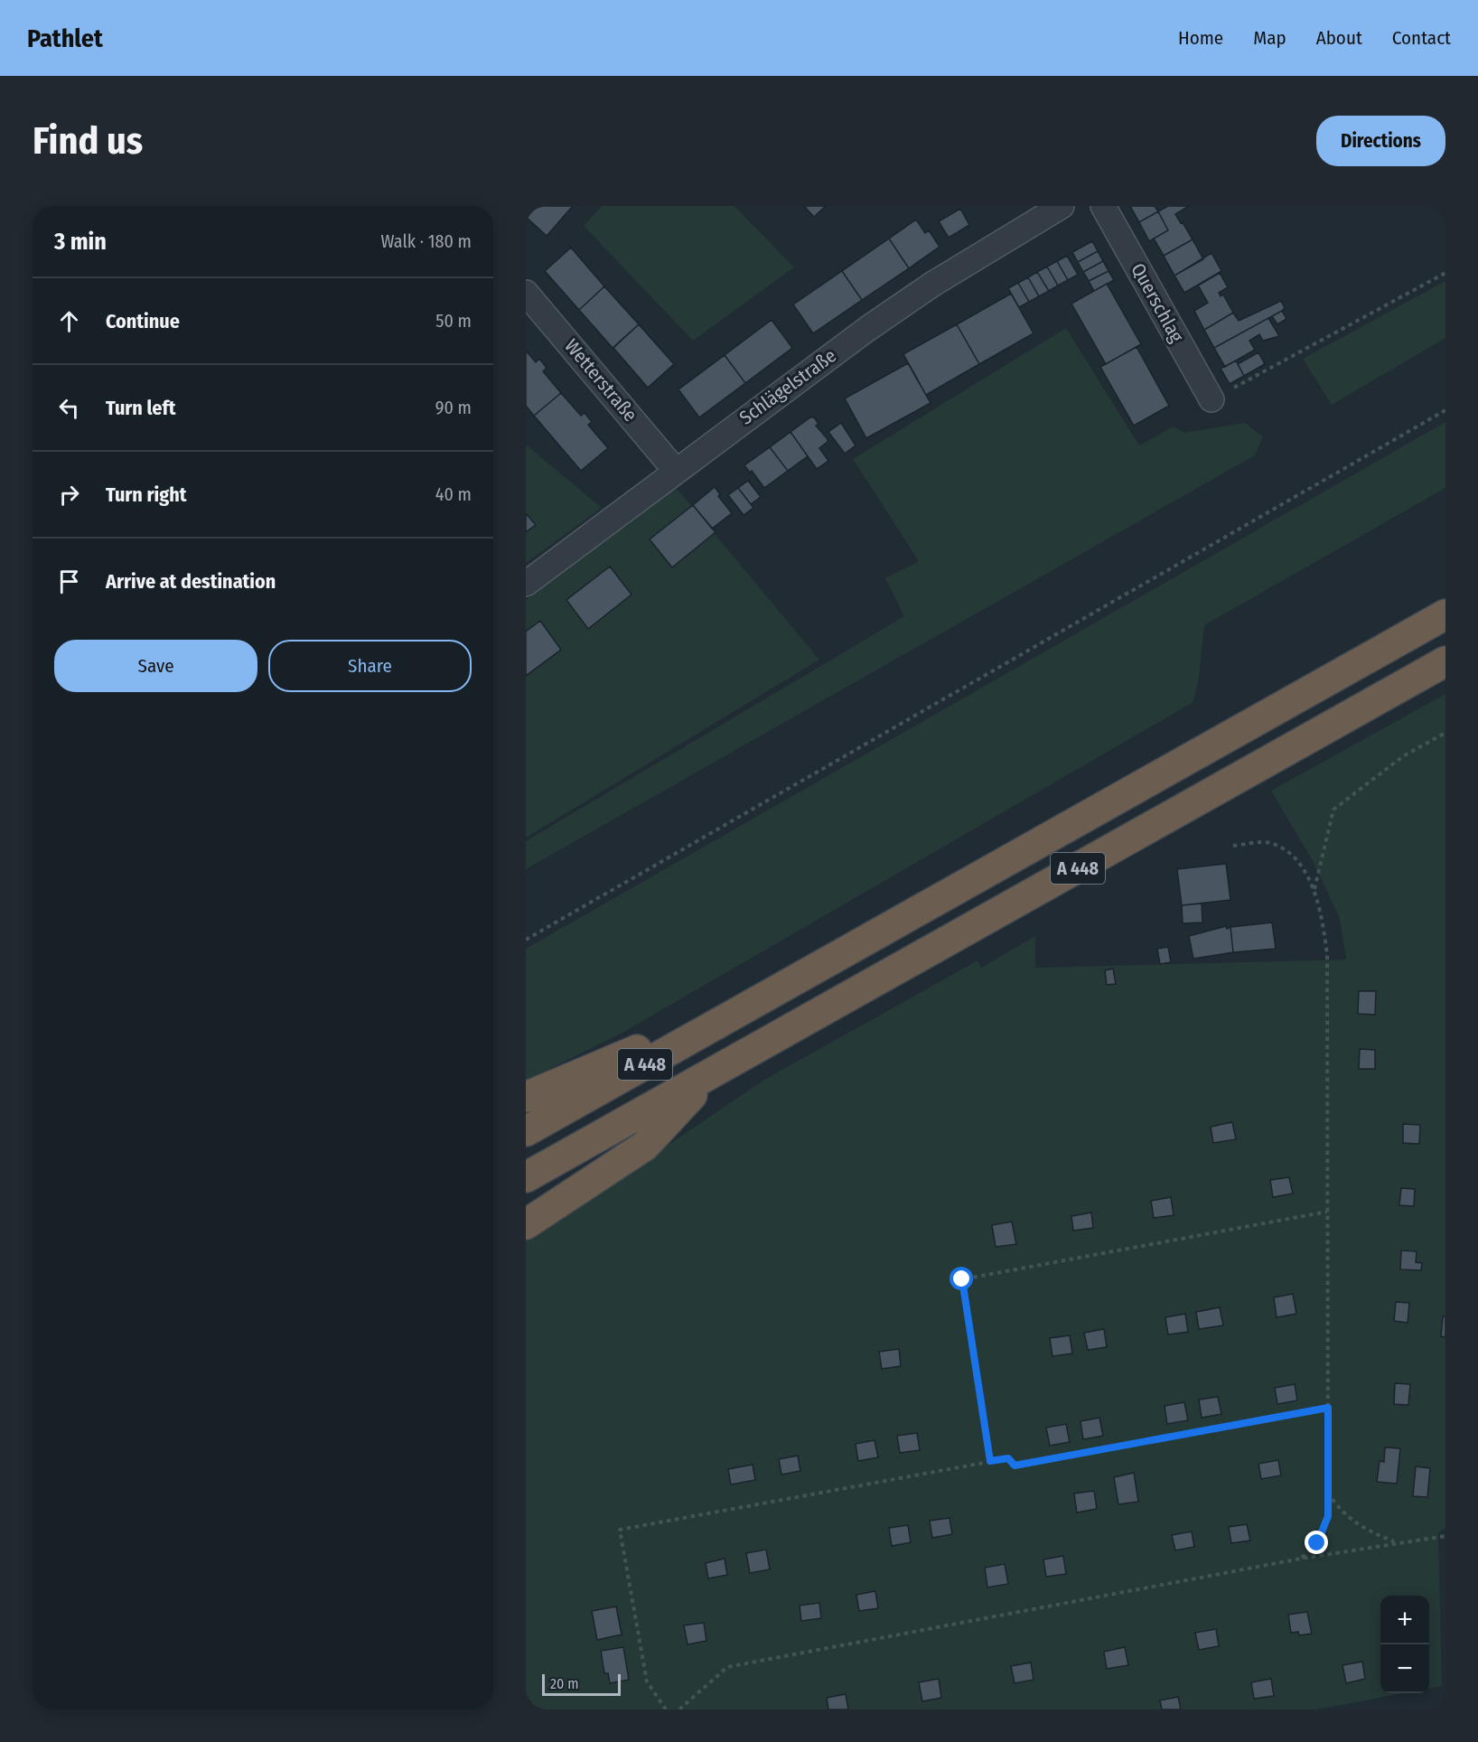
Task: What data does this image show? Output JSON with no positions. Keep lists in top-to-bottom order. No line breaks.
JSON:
{"streets":{"highway":["A 448"],"street":["Querschlag","Wetterstraße","Schlägelstraße"]},"crossings":[["Wetterstraße","Schlägelstraße"]],"scale_bar":"20 m","page":{"header":"Pathlet","nav":["Home","Map","About","Contact"],"buttons":["Directions",["Save","Share"]],"title":"Find us","heading":["3 min","Walk · 180 m"],"list":[["Continue","50 m"],["Turn left","90 m"],["Turn right","40 m"],"Arrive at destination"],"map_buttons":["+","−"],"scale":"20 m"}}
